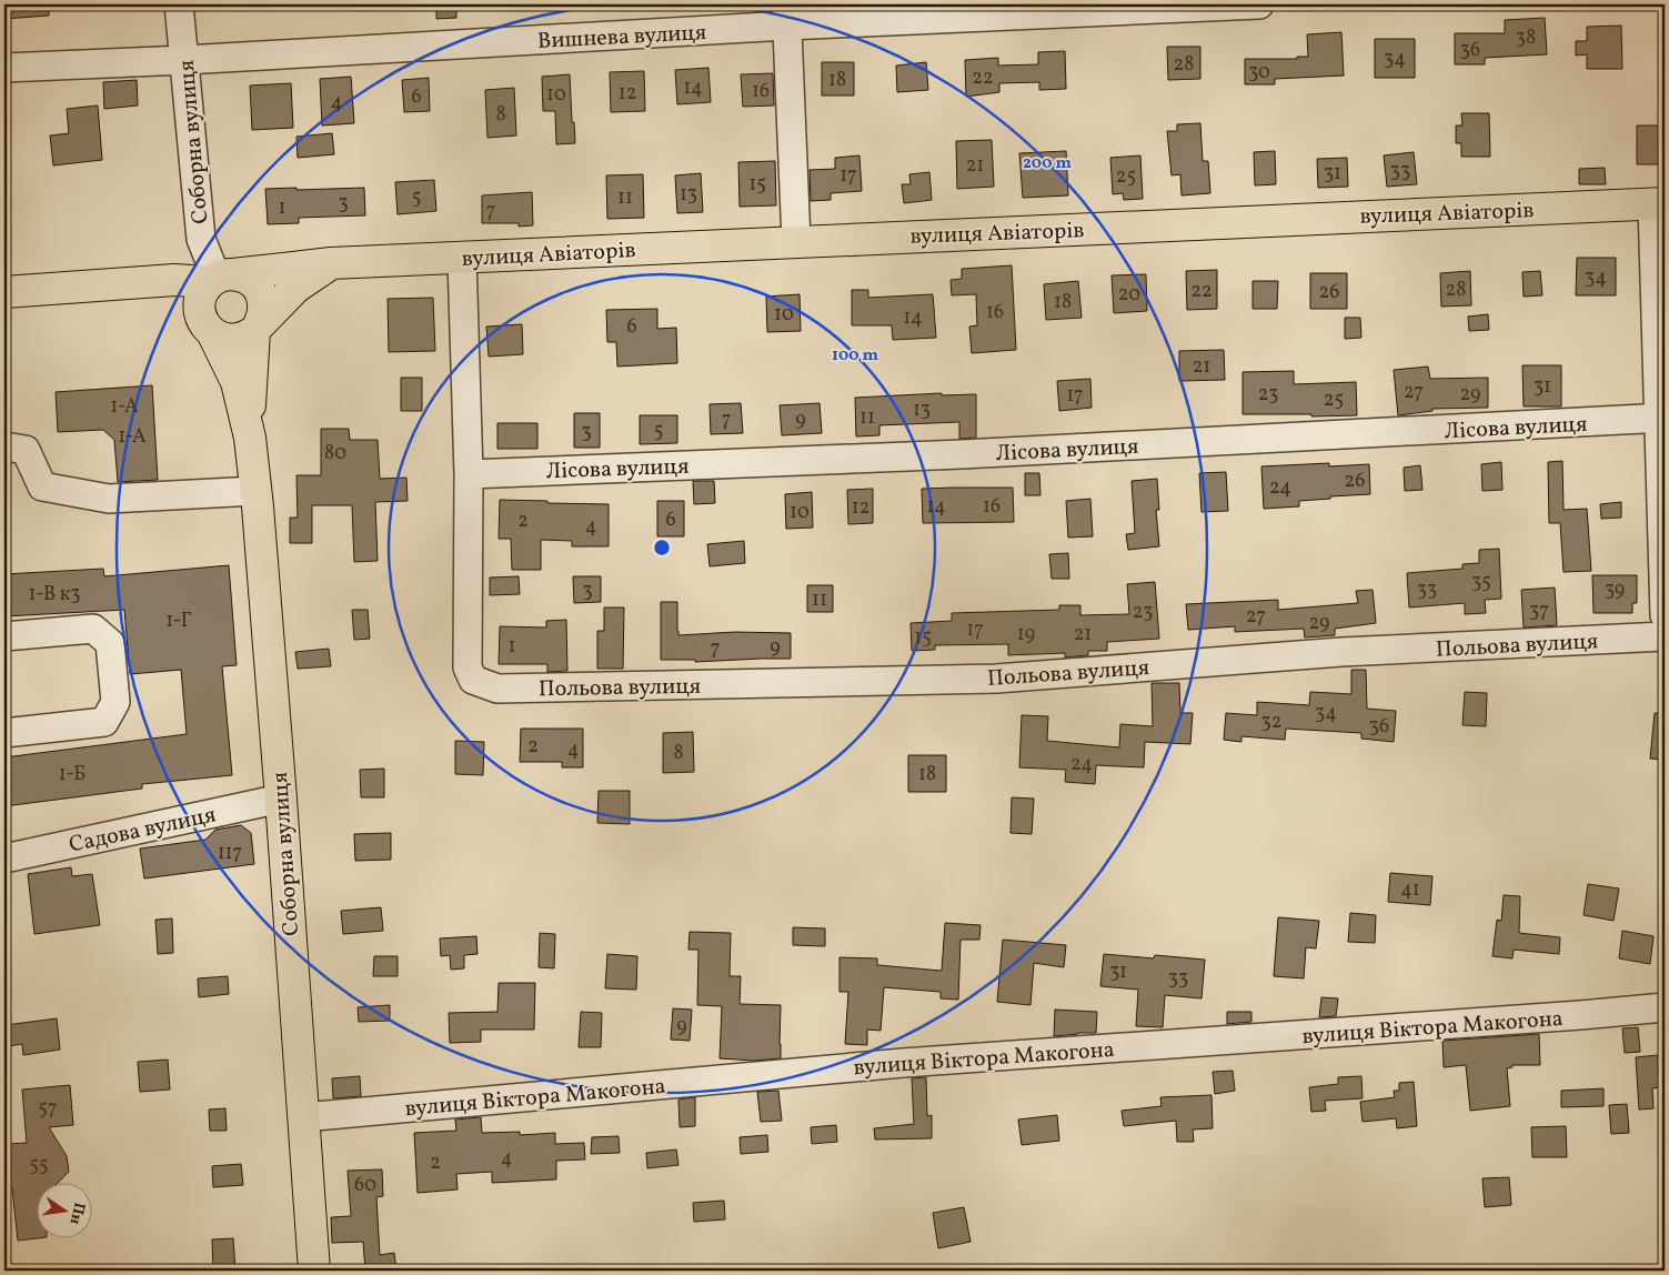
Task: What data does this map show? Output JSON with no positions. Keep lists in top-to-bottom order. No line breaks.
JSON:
{"streets":{"main road":["Соборна вулиця","вулиця Авіаторів"],"street":["Вишнева вулиця","Лісова вулиця","Польова вулиця","Садова вулиця","вулиця Віктора Макогона"]},"crossings":[["Вишнева вулиця","Соборна вулиця"],["Соборна вулиця","вулиця Авіаторів"],["Соборна вулиця","Садова вулиця"],["Соборна вулиця","вулиця Віктора Макогона"],["Лісова вулиця","Польова вулиця"]],"house_numbers":["38","36","34","28","30","22","18","14","16","12","10","6","4","8","21","33","31","17","25","15","13","5","11","3","1","7","34","28","22","26","20","18","16","10","14","6","21","31","27","23","29","17","25","1-А","13","11","7","9","5","3","1-А","80","26","24","14","16","12","10","6","2","4","35","33","39","3","1-В к3","11","37","23","27","1-Г","29","17","19","21","15","1","9","7","34","32","36","2","4","8","24","1-Б","18","117","41","31","33","9","57","4","2","55","60"],"north":"right","rings":["200 m","100 m"]}
